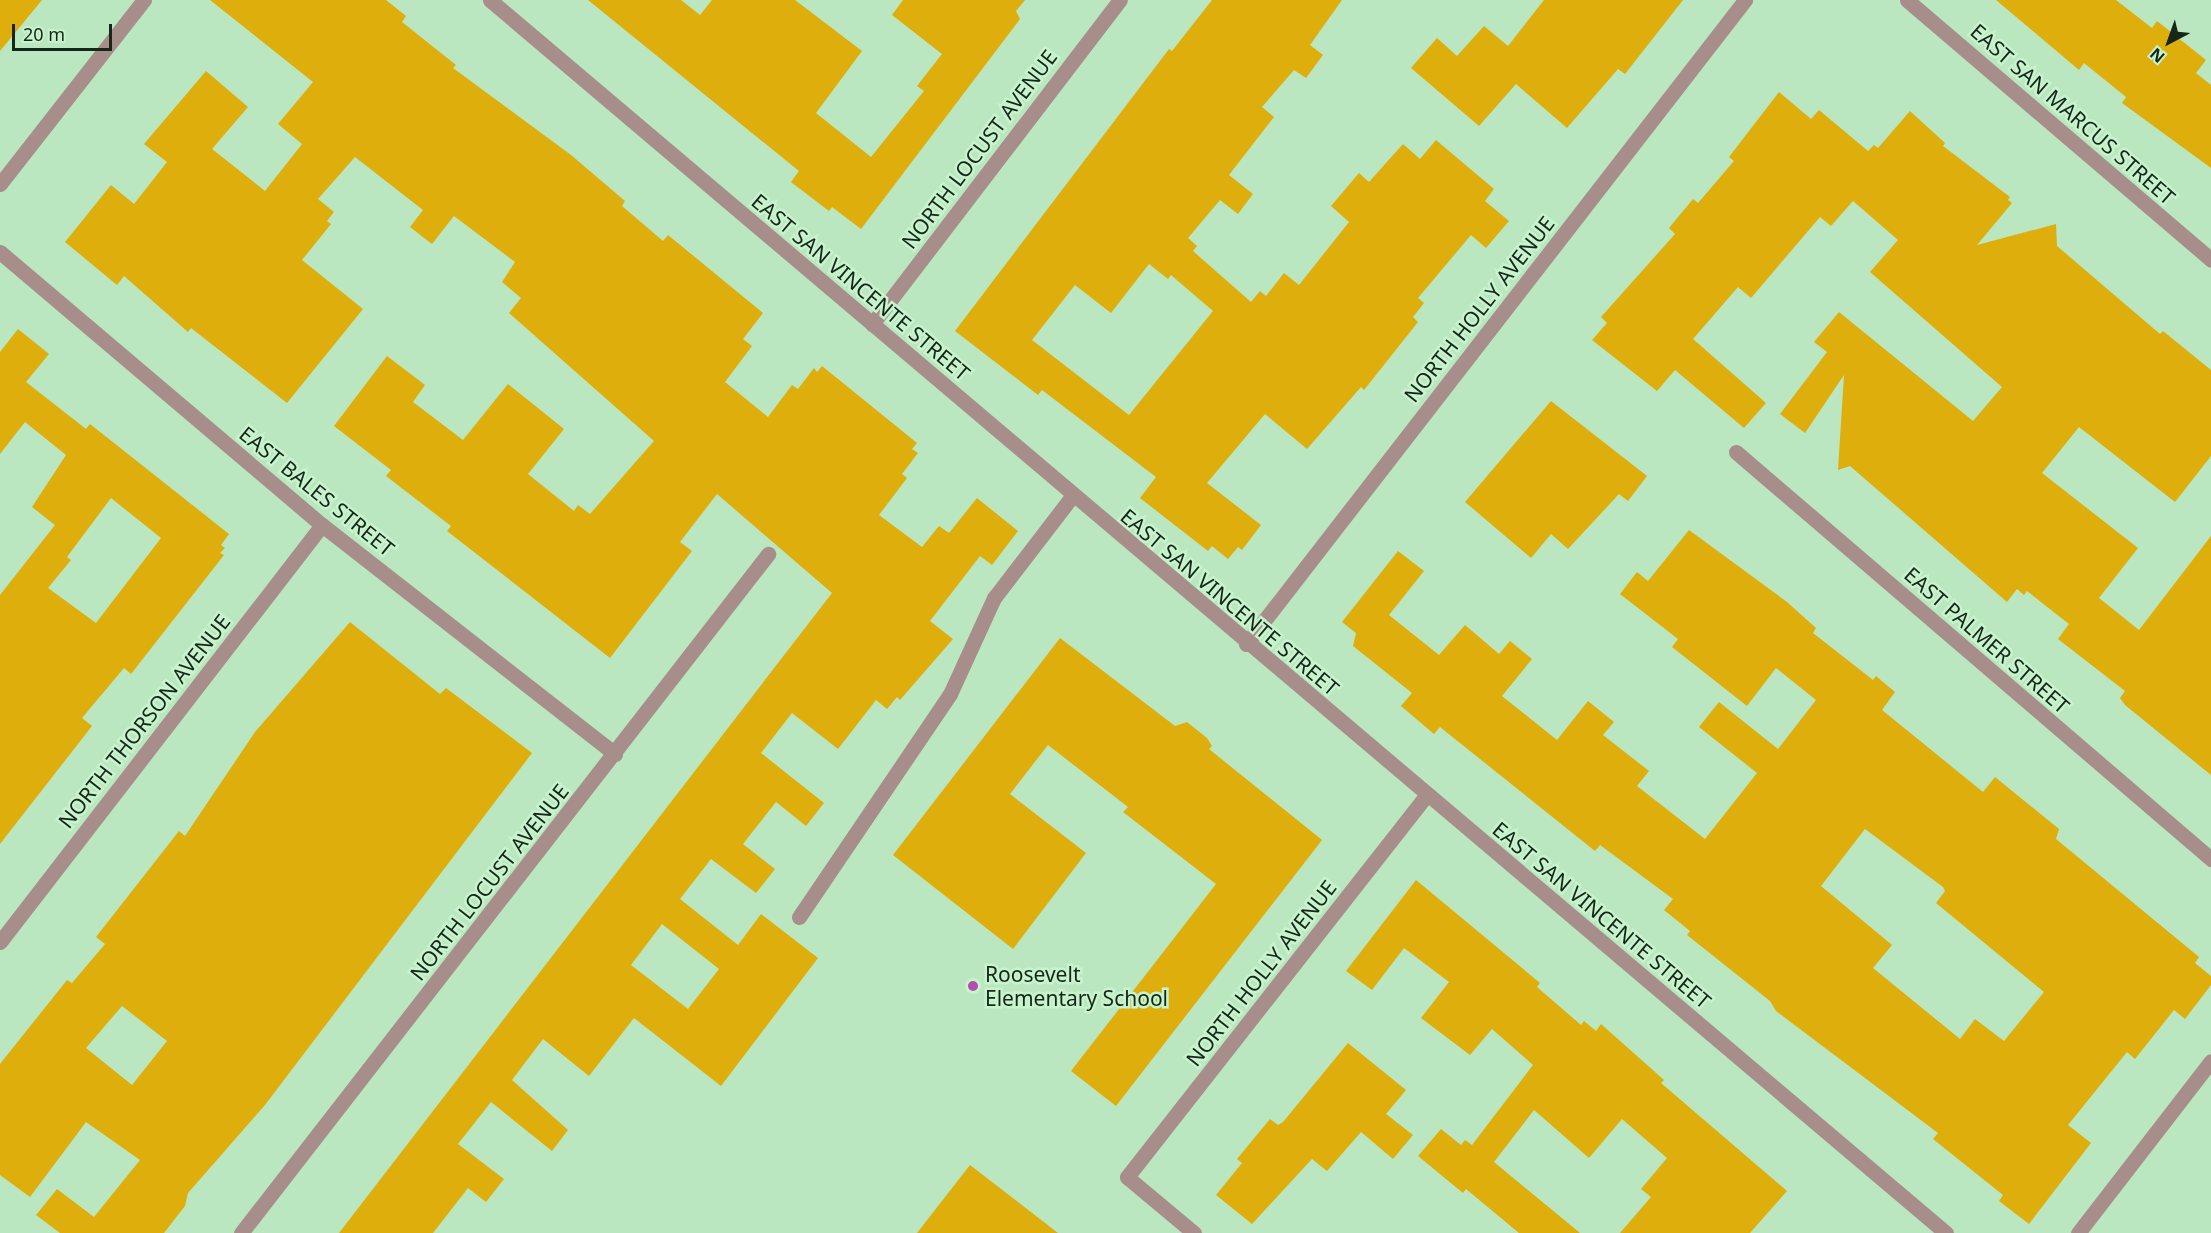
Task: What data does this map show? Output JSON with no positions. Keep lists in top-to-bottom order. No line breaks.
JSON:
{"streets":{"street":["EAST SAN MARCUS STREET","NORTH LOCUST AVENUE","EAST SAN VINCENTE STREET","NORTH HOLLY AVENUE","EAST BALES STREET","EAST PALMER STREET","NORTH THORSON AVENUE"]},"crossings":[["NORTH LOCUST AVENUE","EAST SAN VINCENTE STREET"],["NORTH LOCUST AVENUE","EAST BALES STREET"],["EAST SAN VINCENTE STREET","NORTH HOLLY AVENUE"],["EAST BALES STREET","NORTH THORSON AVENUE"]],"places":["Roosevelt Elementary School"],"scale_bar":"20 m","north":"bottom left"}
